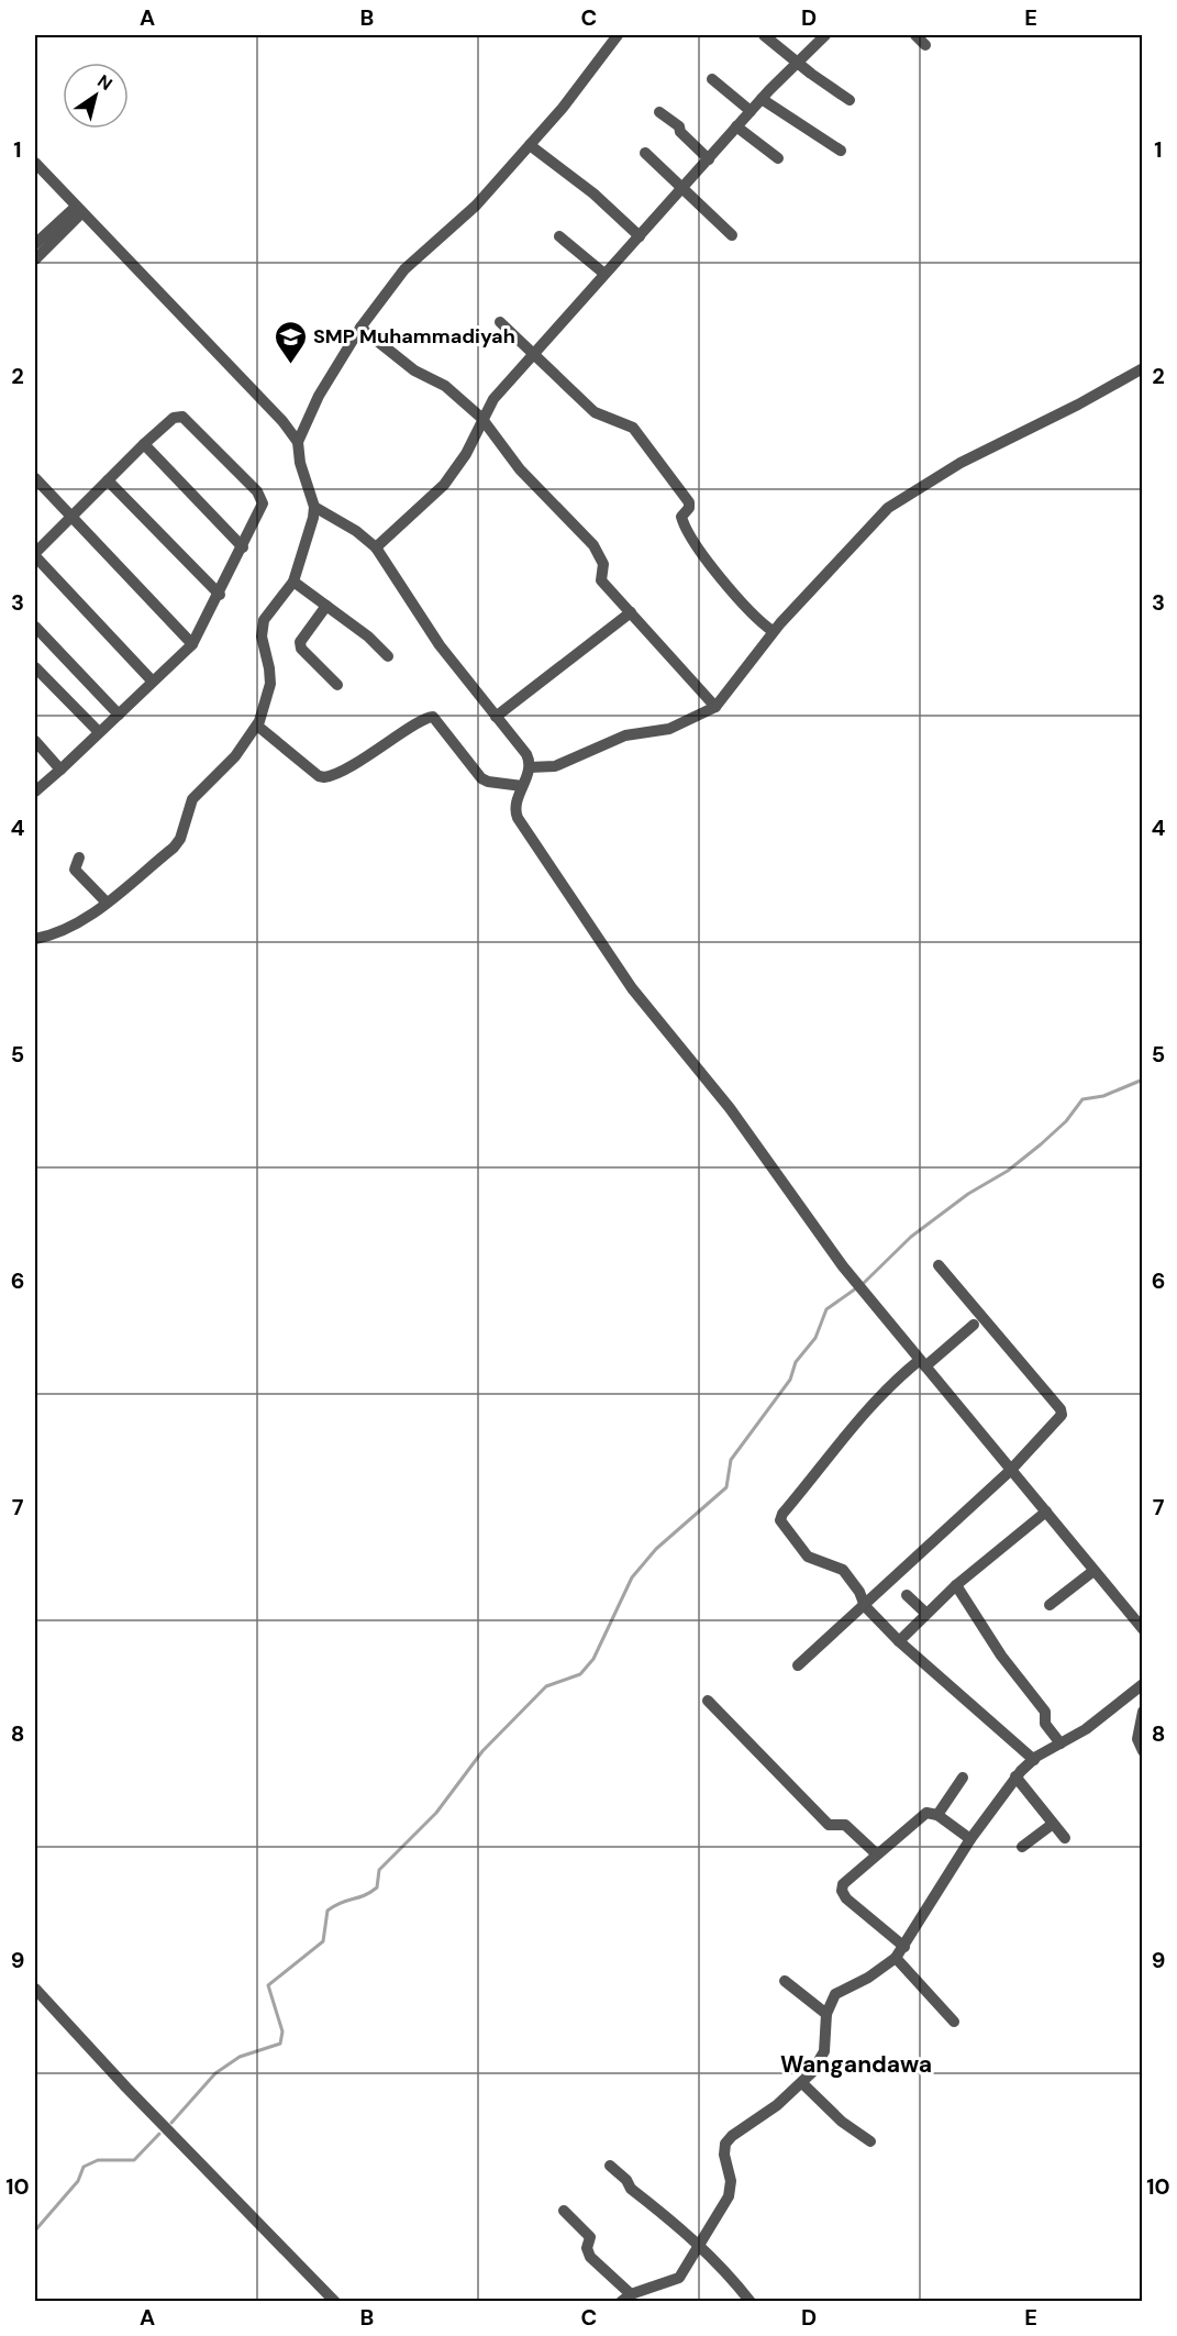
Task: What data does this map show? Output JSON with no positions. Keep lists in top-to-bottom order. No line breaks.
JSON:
{"districts":["Wangandawa"],"places":{"school or university":["SMP Muhammadiyah"]},"north":"top right","grid":{"columns":["A","B","C","D","E"],"rows":["1","2","3","4","5","6","7","8","9","10"]}}
